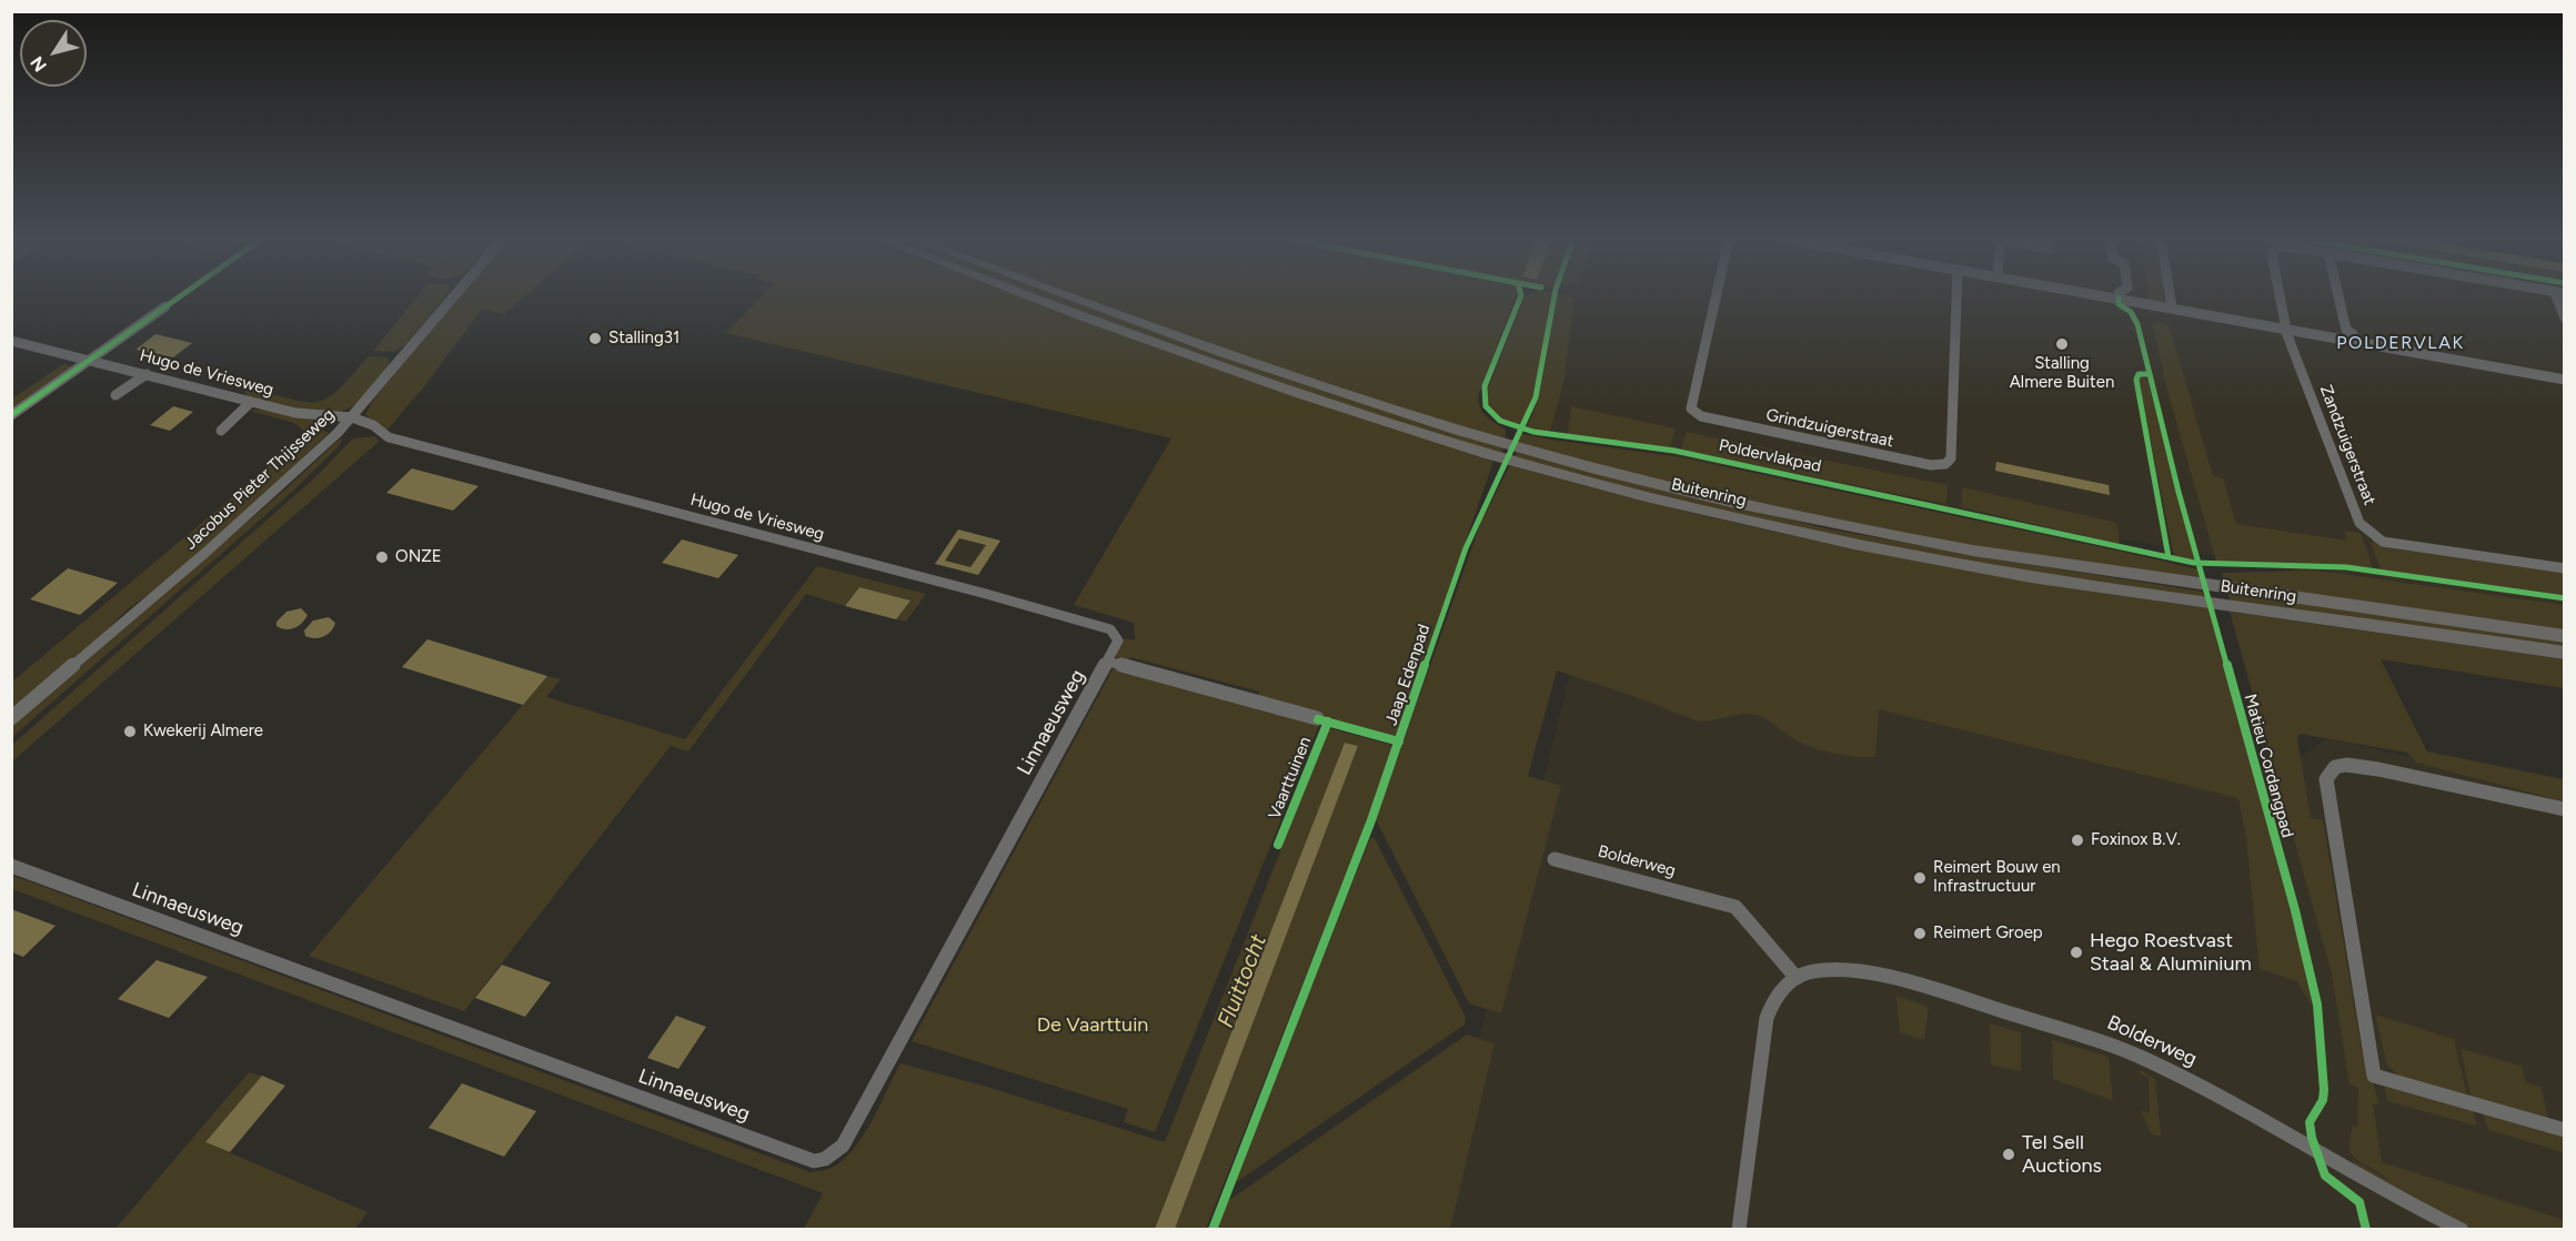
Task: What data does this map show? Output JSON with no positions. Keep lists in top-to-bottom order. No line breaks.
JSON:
{"streets":{"highway":["Buitenring"],"street":["Hugo de Vriesweg","Grindzuigerstraat","Zandzuigerstraat","Jacobus Pieter Thijsseweg","Linnaeusweg","Bolderweg"],"cycle path":["Poldervlakpad","Jaap Edenpad","Matieu Cordangpad","Vaarttuinen"]},"crossings":[["Hugo de Vriesweg","Jacobus Pieter Thijsseweg"],["Hugo de Vriesweg","Linnaeusweg"]],"districts":["POLDERVLAK"],"water":["Fluittocht"],"parks":["De Vaarttuin"],"places":["Stalling31","Stalling Almere Buiten","ONZE","Kwekerij Almere","Foxinox B.V.","Reimert Bouw en Infrastructuur","Reimert Groep","Hego Roestvast Staal & Aluminium","Tel Sell Auctions"],"north":"bottom left"}
